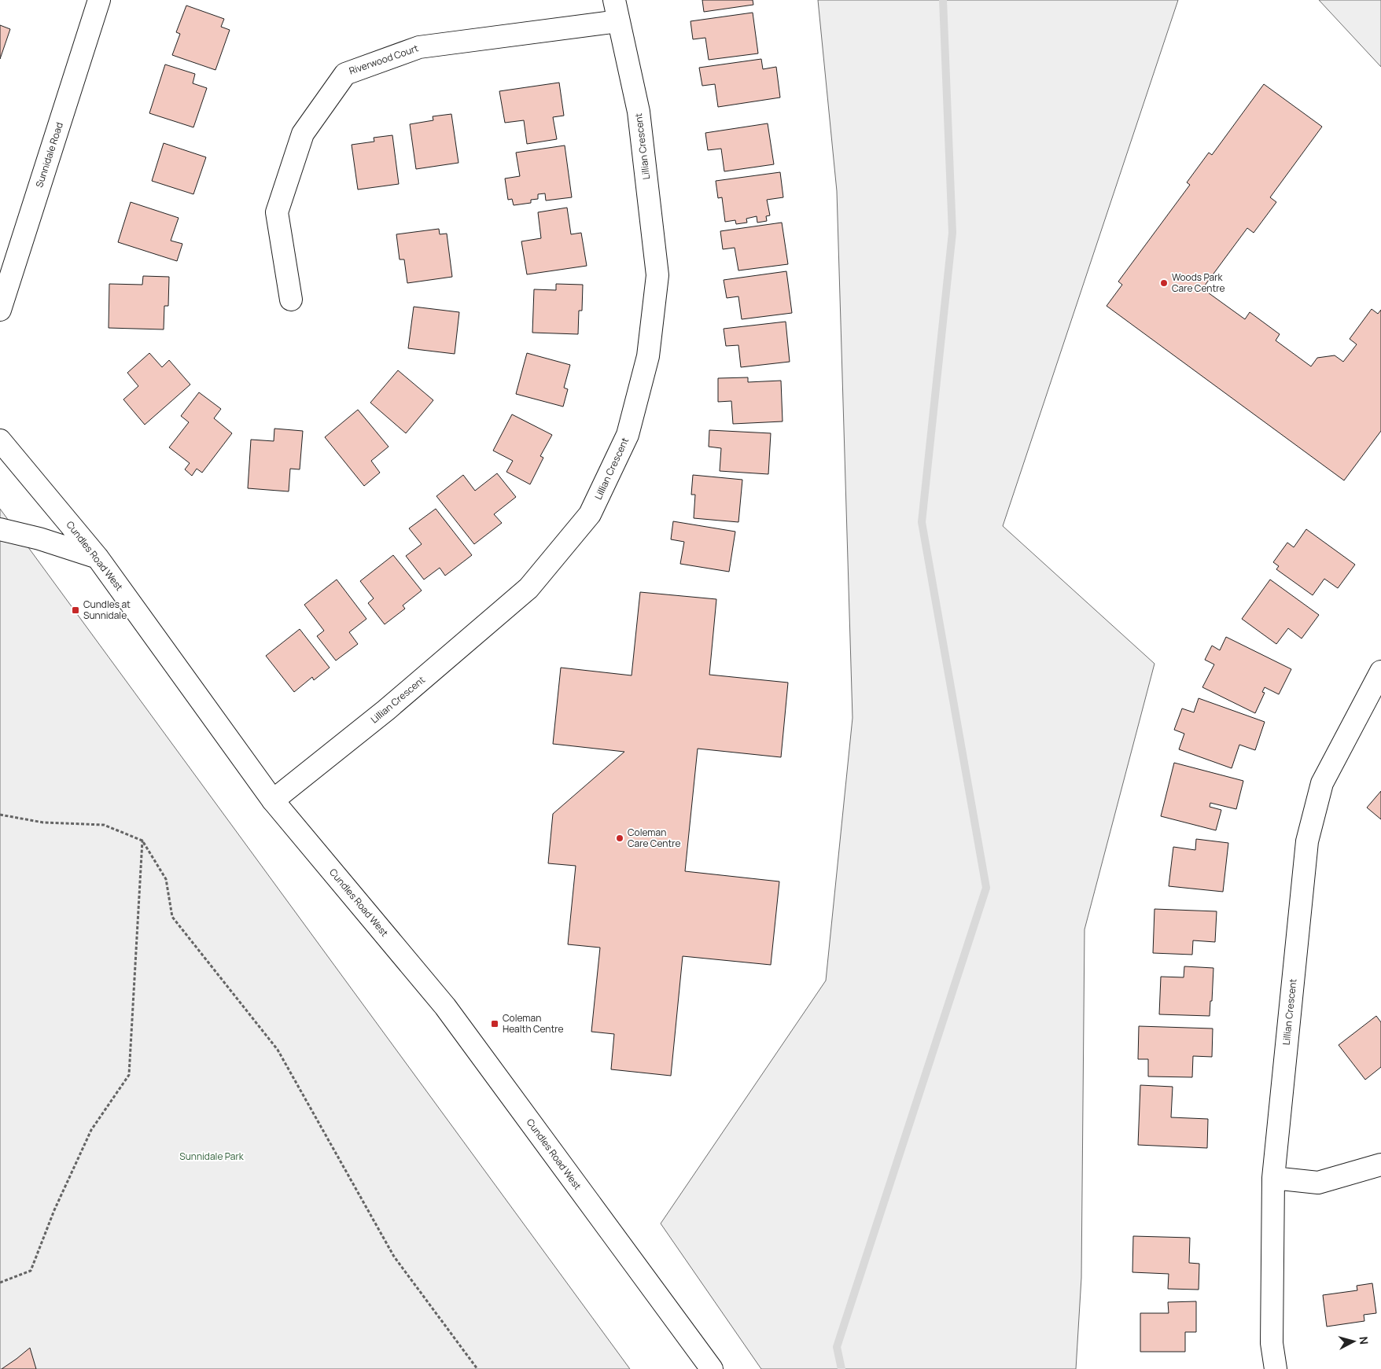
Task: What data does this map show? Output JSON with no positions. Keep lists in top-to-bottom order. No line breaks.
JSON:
{"streets":{"street":["Riverwood Court","Lillian Crescent","Sunnidale Road","Cundles Road West"]},"crossings":[["Riverwood Court","Lillian Crescent"],["Lillian Crescent","Cundles Road West"]],"parks":["Sunnidale Park"],"places":{"other":["Woods Park Care Centre","Coleman Care Centre"],"transit":["Cundles at Sunnidale","Coleman Health Centre"]},"north":"right"}
